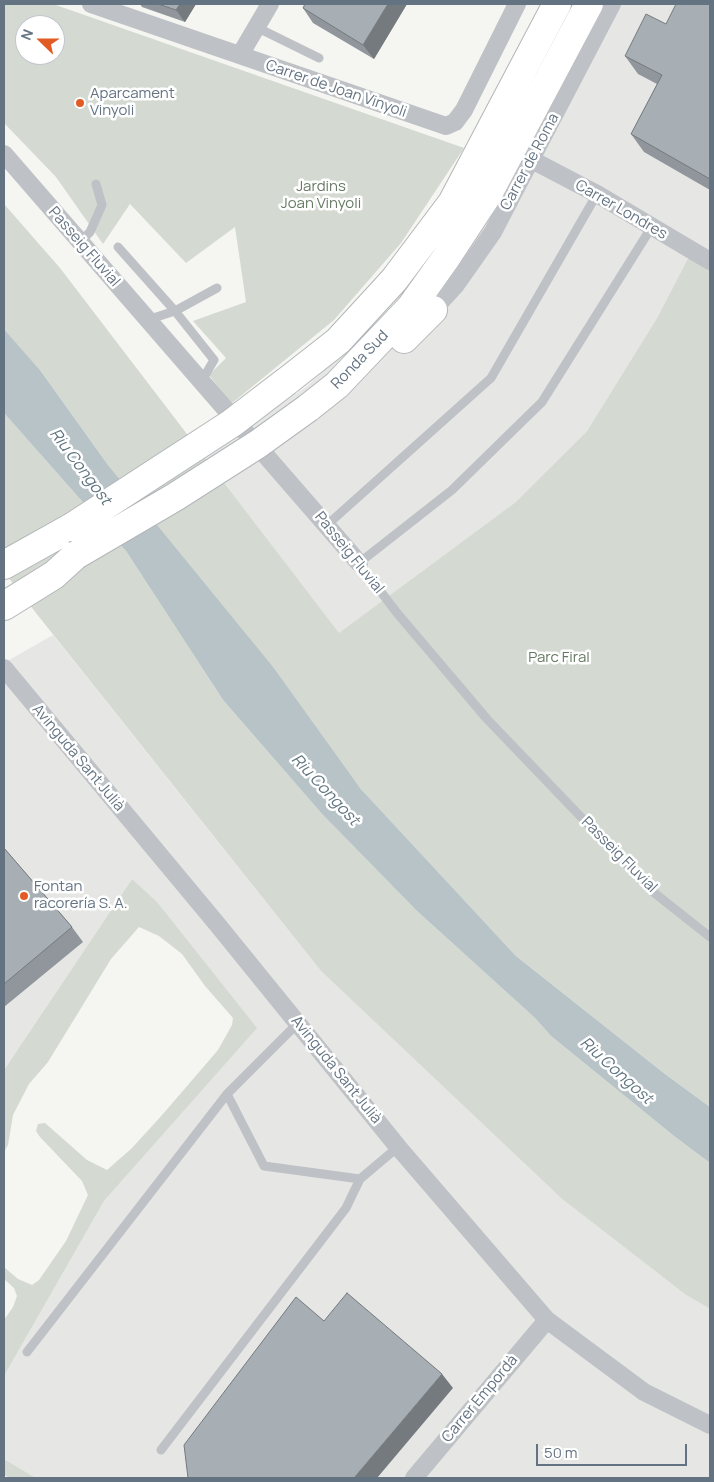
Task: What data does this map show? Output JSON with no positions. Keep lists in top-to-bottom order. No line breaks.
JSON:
{"streets":{"highway":["Ronda Sud"],"street":["Carrer de Joan Vinyoli","Carrer de Roma","Carrer Londres","Passeig Fluvial","Avinguda Sant Julià","Carrer Empordà"]},"crossings":[["Carrer de Roma","Carrer Londres"],["Avinguda Sant Julià","Carrer Empordà"]],"water":["Riu Congost"],"parks":["Jardins Joan Vinyoli","Parc Firal"],"places":["Aparcament Vinyoli","Fontan racorería S. A."],"scale_bar":"50 m","north":"left"}
